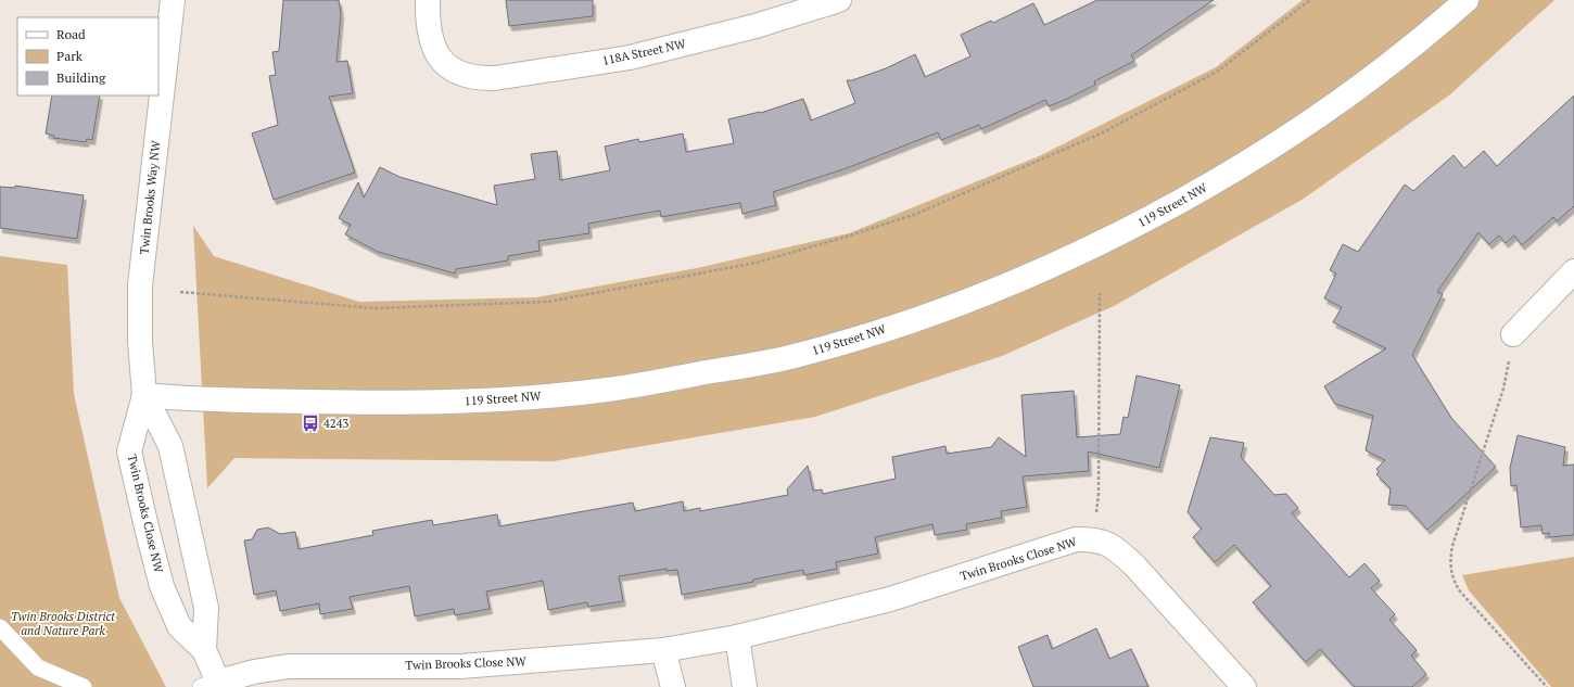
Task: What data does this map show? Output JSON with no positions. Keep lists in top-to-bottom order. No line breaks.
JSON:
{"streets":{"street":["118A Street NW","Twin Brooks Way NW","119 Street NW","Twin Brooks Close NW"]},"crossings":[["Twin Brooks Way NW","119 Street NW"],["Twin Brooks Way NW","Twin Brooks Close NW"],["119 Street NW","Twin Brooks Close NW"]],"parks":["Twin Brooks District and Nature Park"],"places":{"bus stop":["4243"]},"legend":["Road","Park","Building"]}
